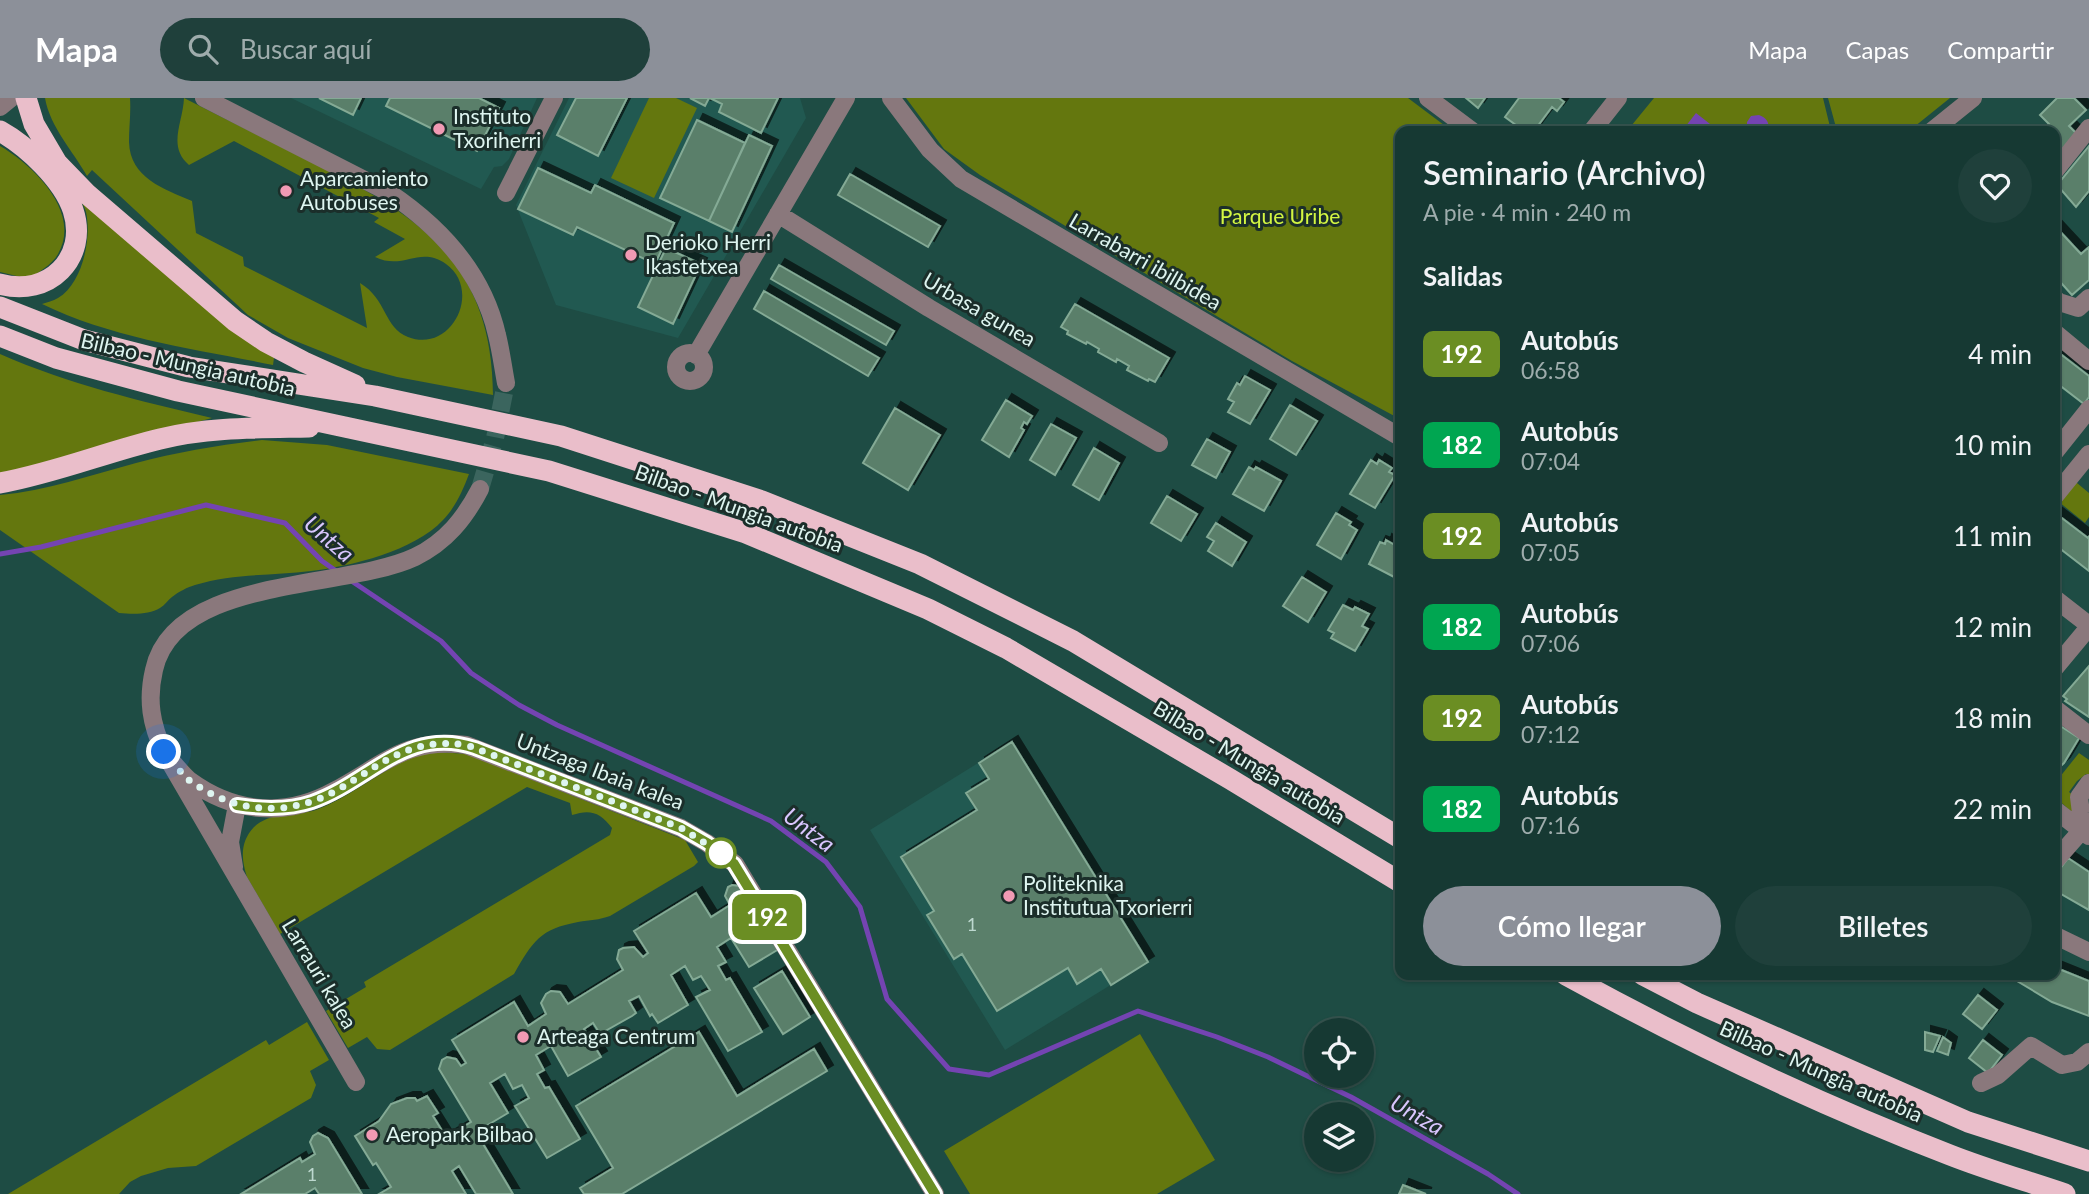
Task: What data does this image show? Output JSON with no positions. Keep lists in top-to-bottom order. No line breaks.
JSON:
{"streets":{"highway":["Bilbao - Mungia autobia"],"street":["Larrabarri ibilbidea","Urbasa gunea","Untzaga Ibaia kalea","Larrauri kalea"]},"water":["Untza"],"parks":["Parque Uribe"],"places":["Instituto Txoriherri","Aparcamiento Autobuses","Derioko Herri Ikastetxea","Politeknika Institutua Txorierri","Arteaga Centrum","Aeropark Bilbao"],"lines":["bus line 192"],"house_numbers":["1","1"],"page":{"header":"Mapa","search":"Buscar aquí","nav":["Mapa","Capas","Compartir"],"on_map":"192","heading":[["Seminario (Archivo)","A pie · 4 min · 240 m"],"Salidas"],"list":[{"mark":"192","name":"Autobús","note":"06:58","value":"4 min"},{"mark":"182","name":"Autobús","note":"07:04","value":"10 min"},{"mark":"192","name":"Autobús","note":"07:05","value":"11 min"},{"mark":"182","name":"Autobús","note":"07:06","value":"12 min"},{"mark":"192","name":"Autobús","note":"07:12","value":"18 min"},{"mark":"182","name":"Autobús","note":"07:16","value":"22 min"}],"buttons":["Cómo llegar","Billetes"]}}
